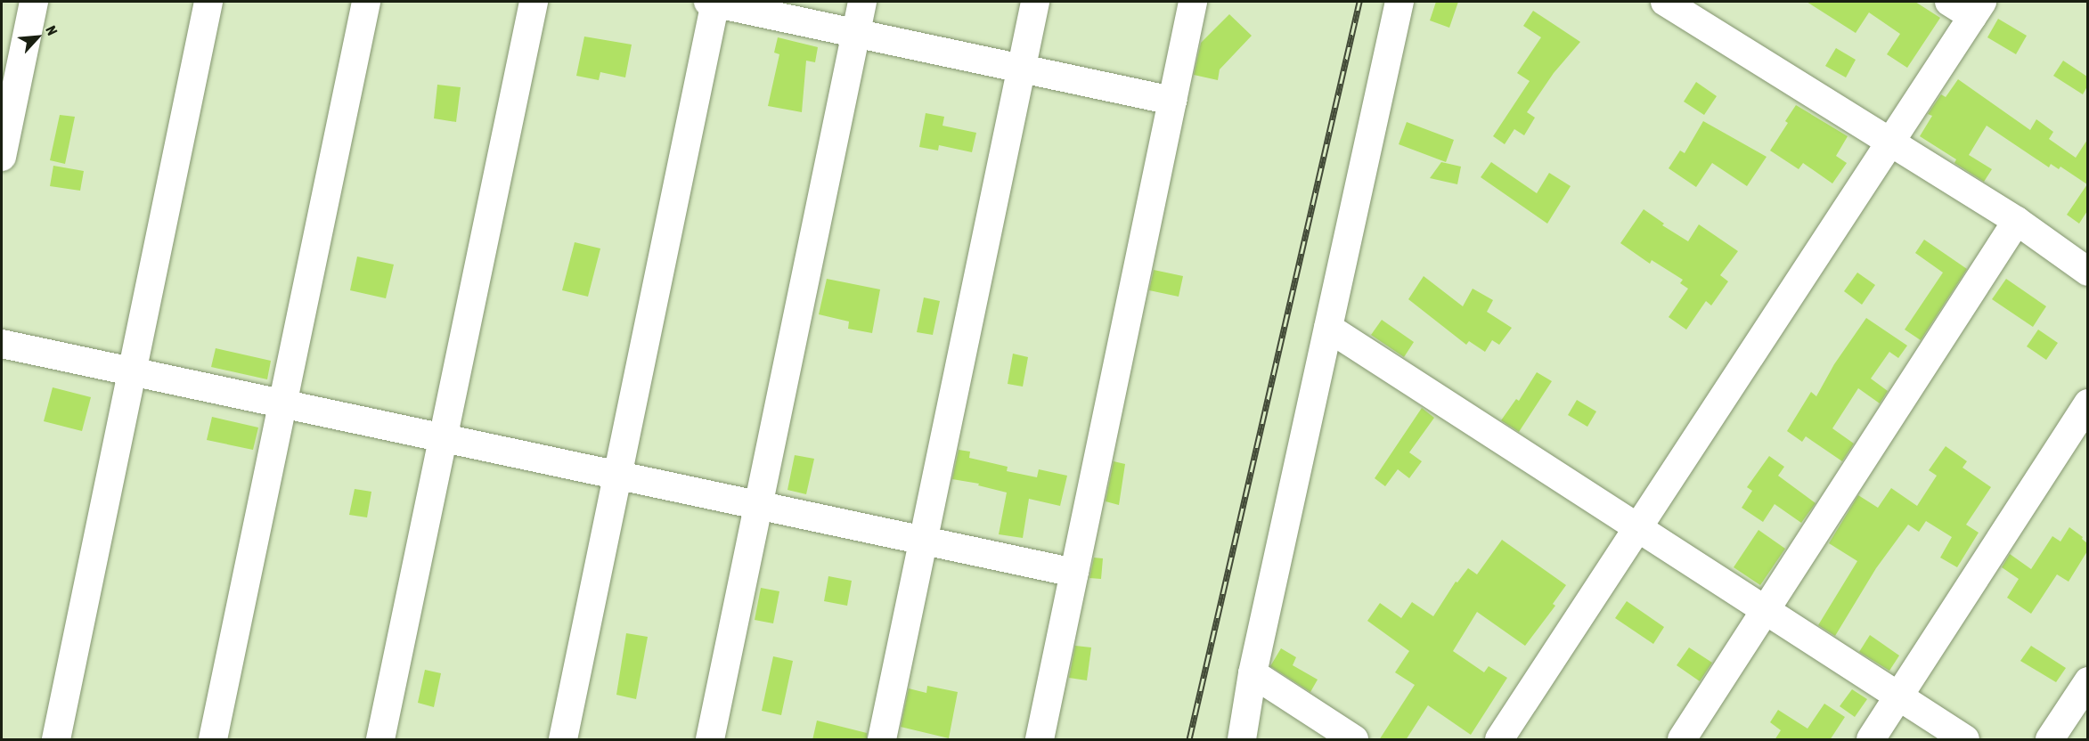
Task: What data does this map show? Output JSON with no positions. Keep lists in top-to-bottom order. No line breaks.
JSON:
{"north":"top right"}
